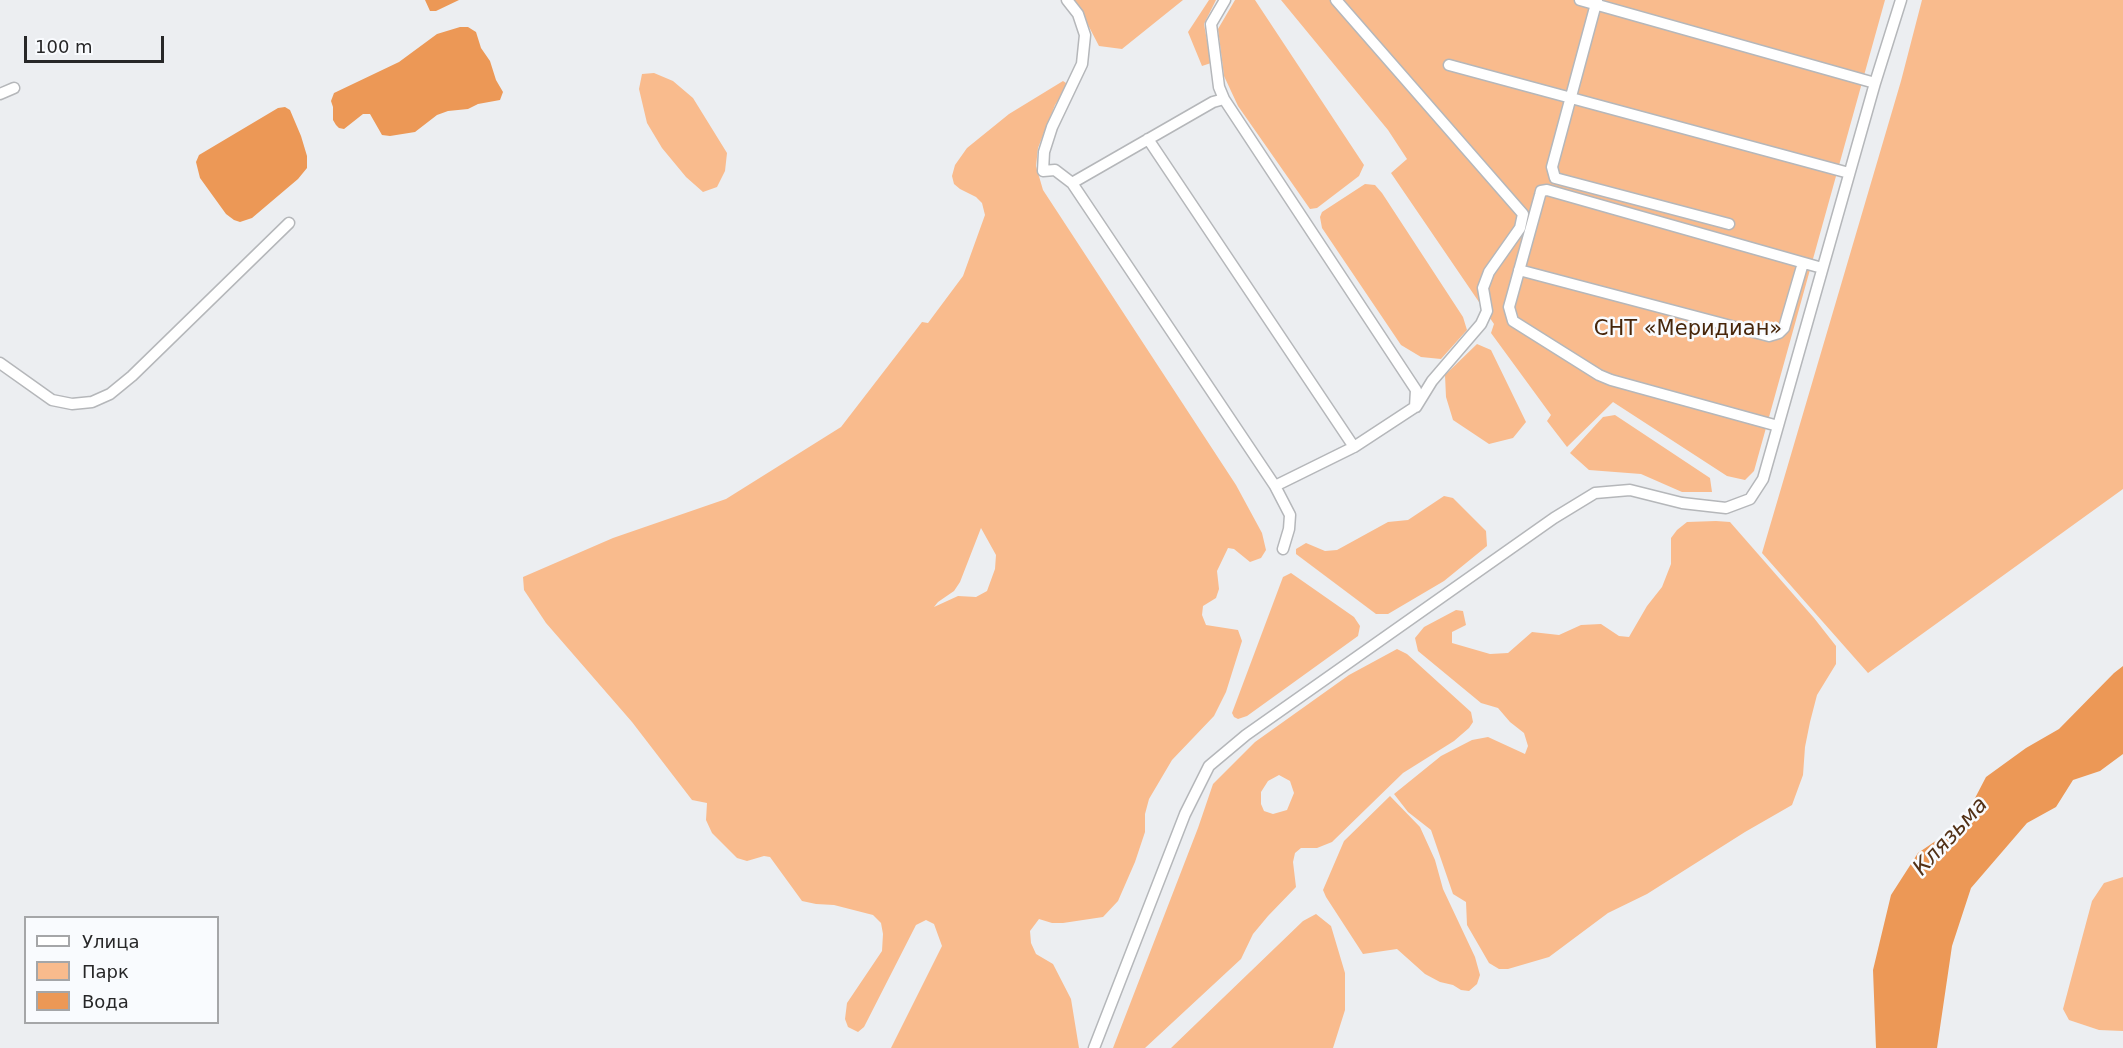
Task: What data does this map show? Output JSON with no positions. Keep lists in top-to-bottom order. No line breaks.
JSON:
{"water":["Клязьма"],"parks":["СНТ «Меридиан»"],"legend":["Улица","Парк","Вода"],"scale_bar":"100 m"}
